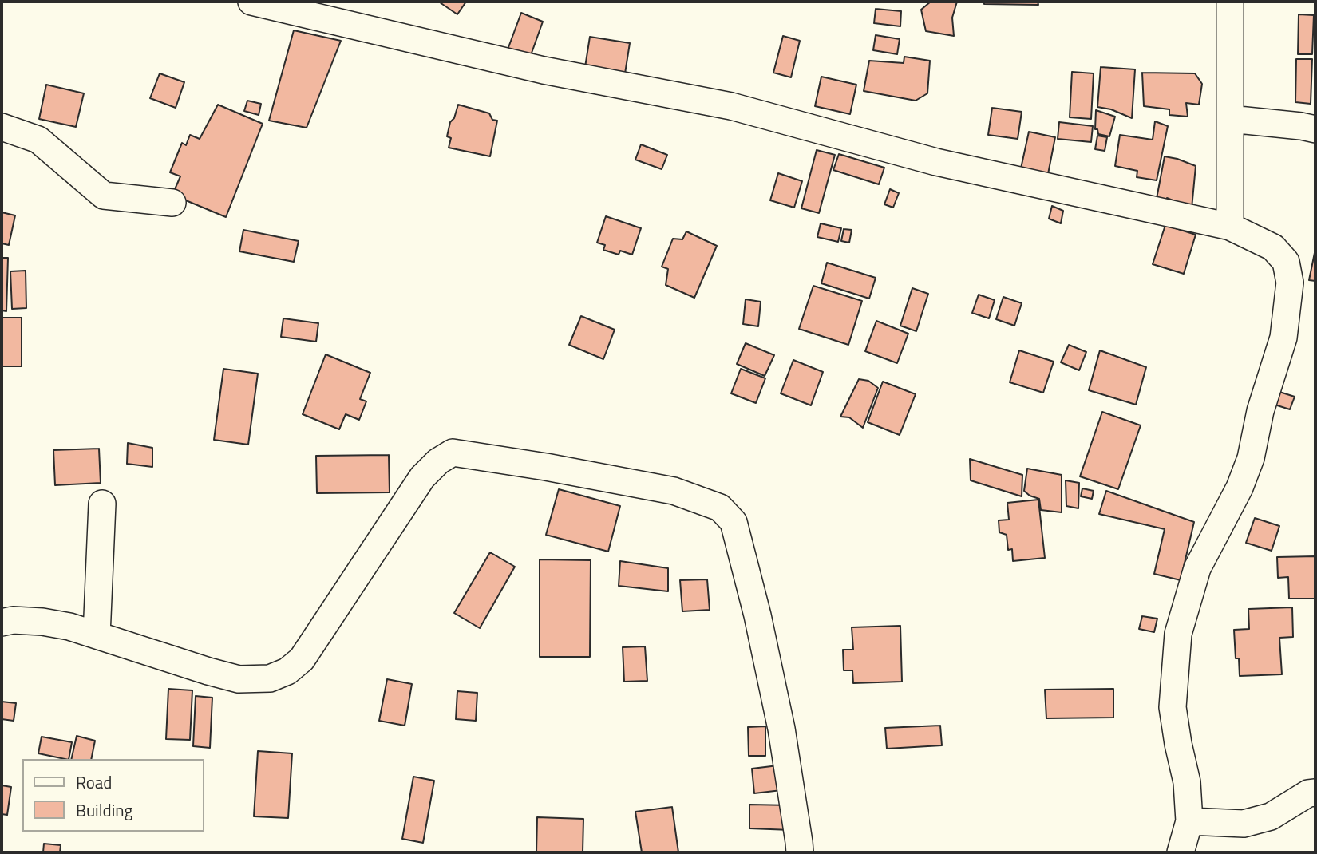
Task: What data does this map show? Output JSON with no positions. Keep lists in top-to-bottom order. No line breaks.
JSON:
{"legend":["Road","Building"]}
